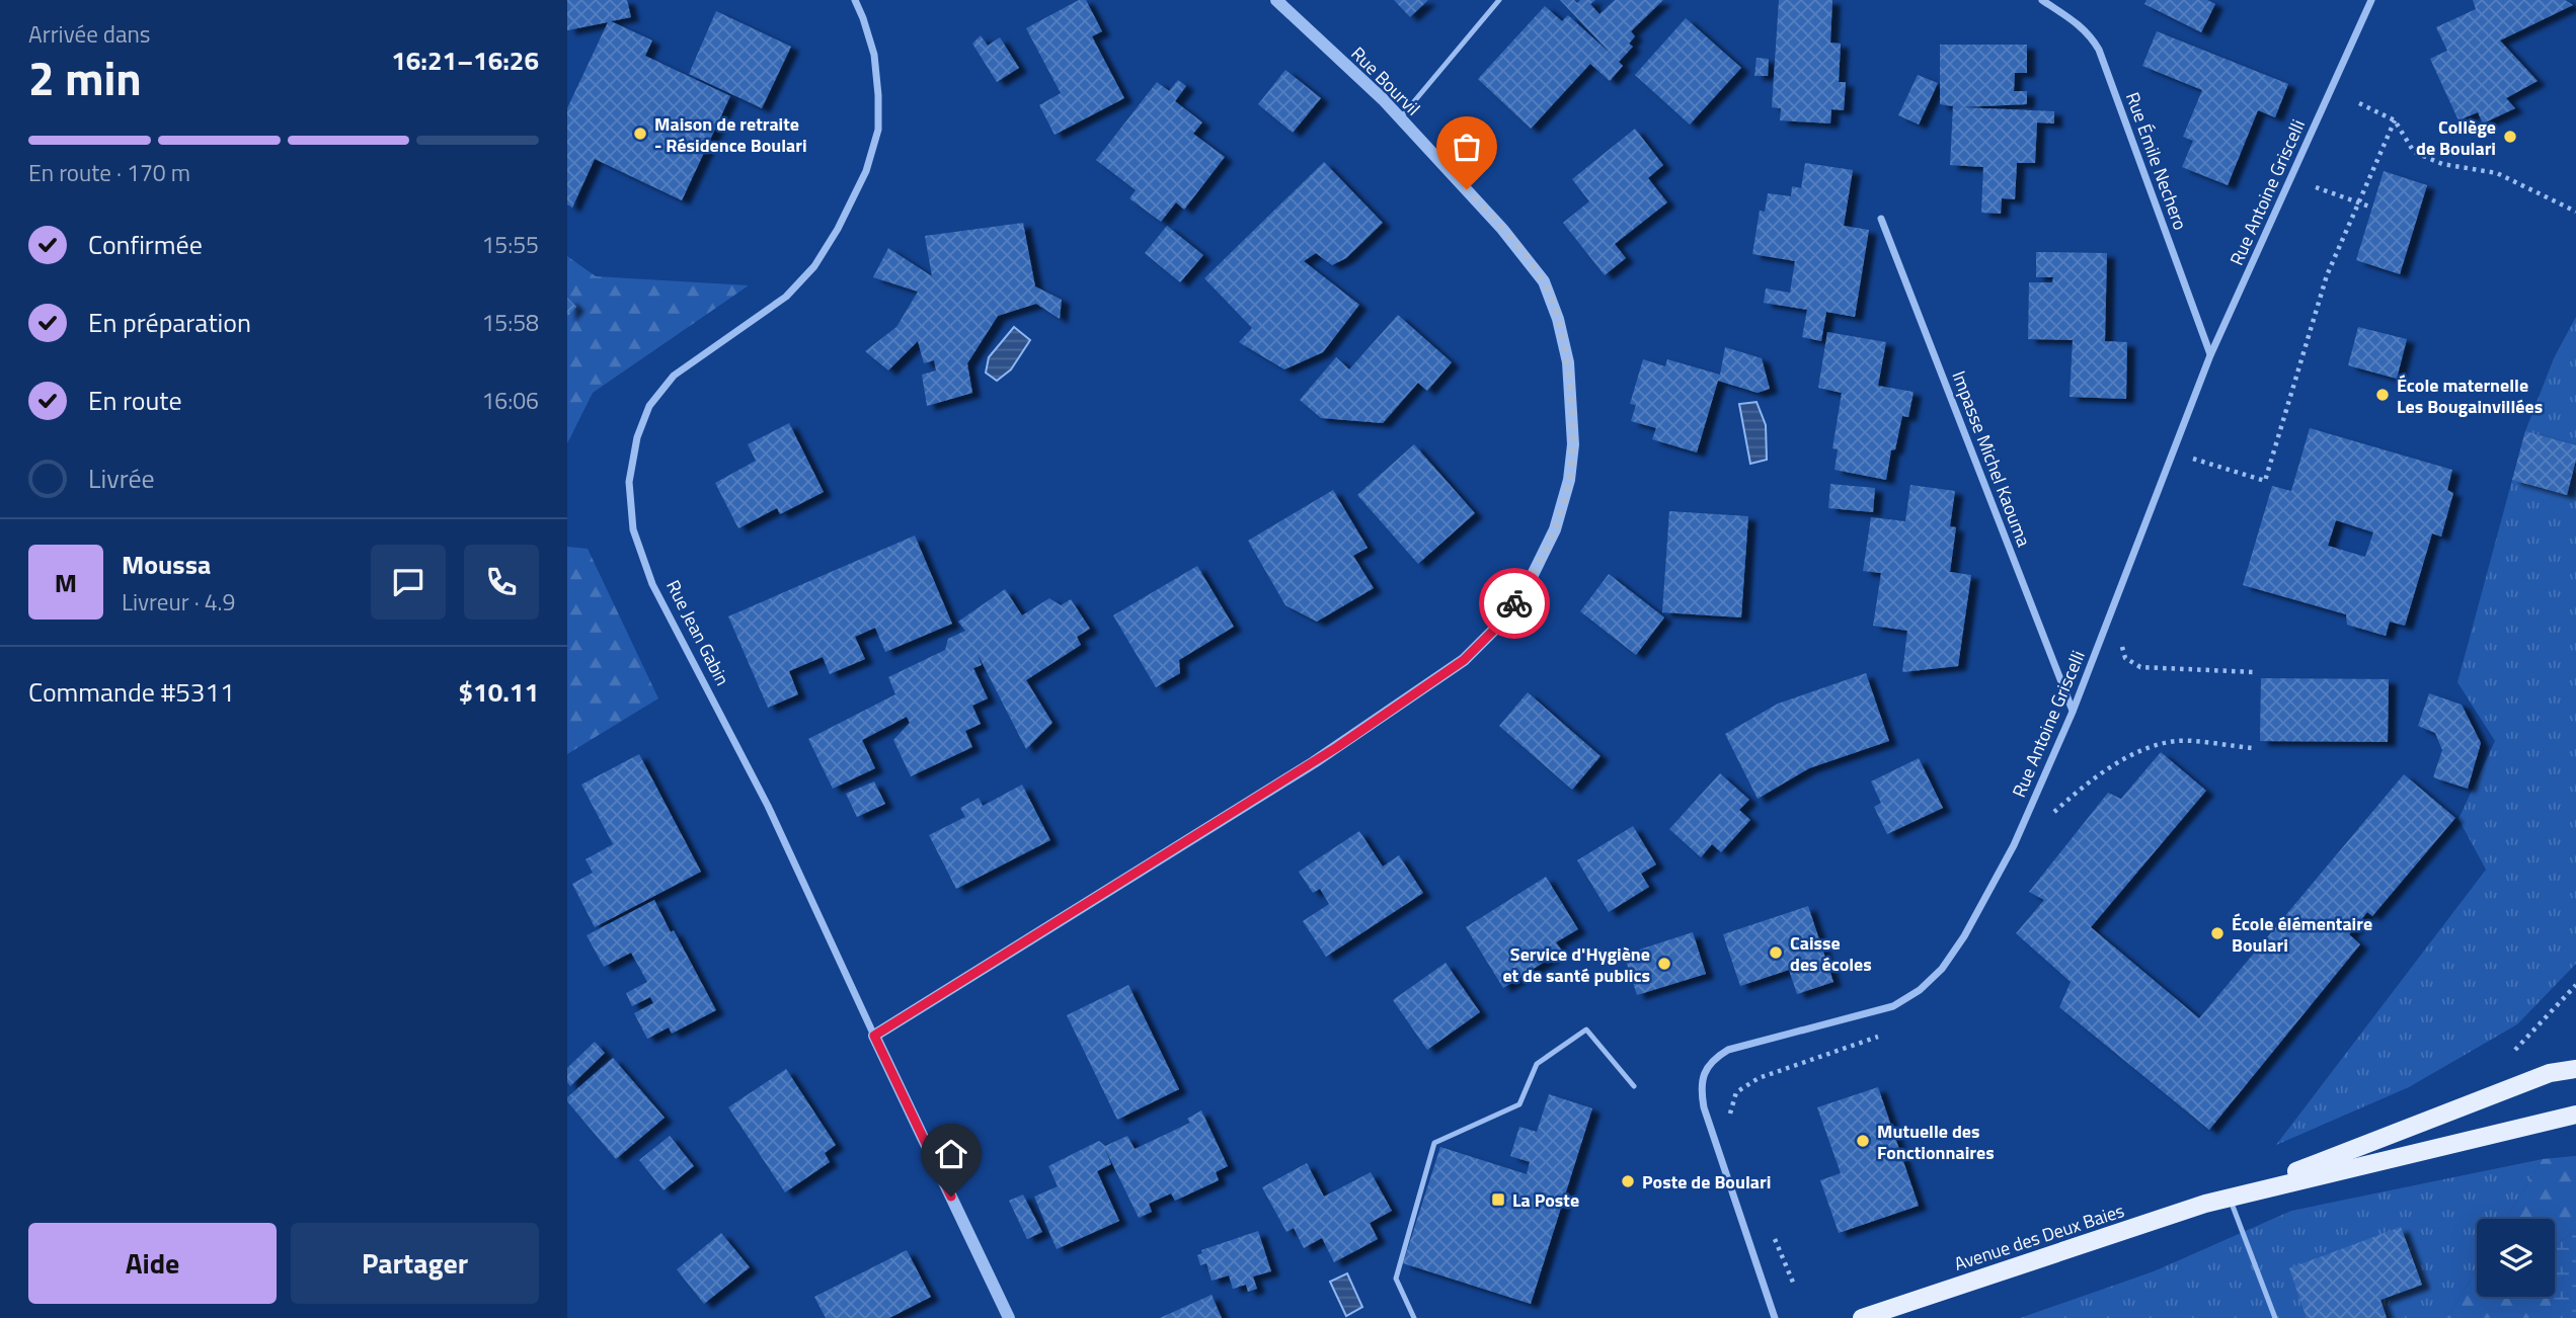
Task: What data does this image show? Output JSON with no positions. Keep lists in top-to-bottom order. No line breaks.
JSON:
{"streets":{"main road":["Avenue des Deux Baies"],"street":["Rue Bourvil","Rue Émile Nechero","Rue Antoine Griscelli","Impasse Michel Kaouma","Rue Jean Gabin"]},"crossings":[["Rue Bourvil","Rue Jean Gabin"],["Rue Émile Nechero","Rue Antoine Griscelli"],["Rue Antoine Griscelli","Impasse Michel Kaouma"]],"places":{"other":["Maison de retraite - Résidence Boulari","Collège de Boulari","École maternelle Les Bougainvillées","École élémentaire Boulari","Caisse des écoles","Service d'Hygiène et de santé publics","Mutuelle des Fonctionnaires","Poste de Boulari"],"transit":["La Poste"]},"page":{"heading":["2 min","Arrivée dans","16:21–16:26"],"panel":["Moussa","Livreur · 4.9","Commande #5311","$10.11"],"bar":"En route · 170 m","list":[["Confirmée","15:55"],["En préparation","15:58"],["En route","16:06"],"Livrée"],"round":"M","buttons":["Aide","Partager"]}}
